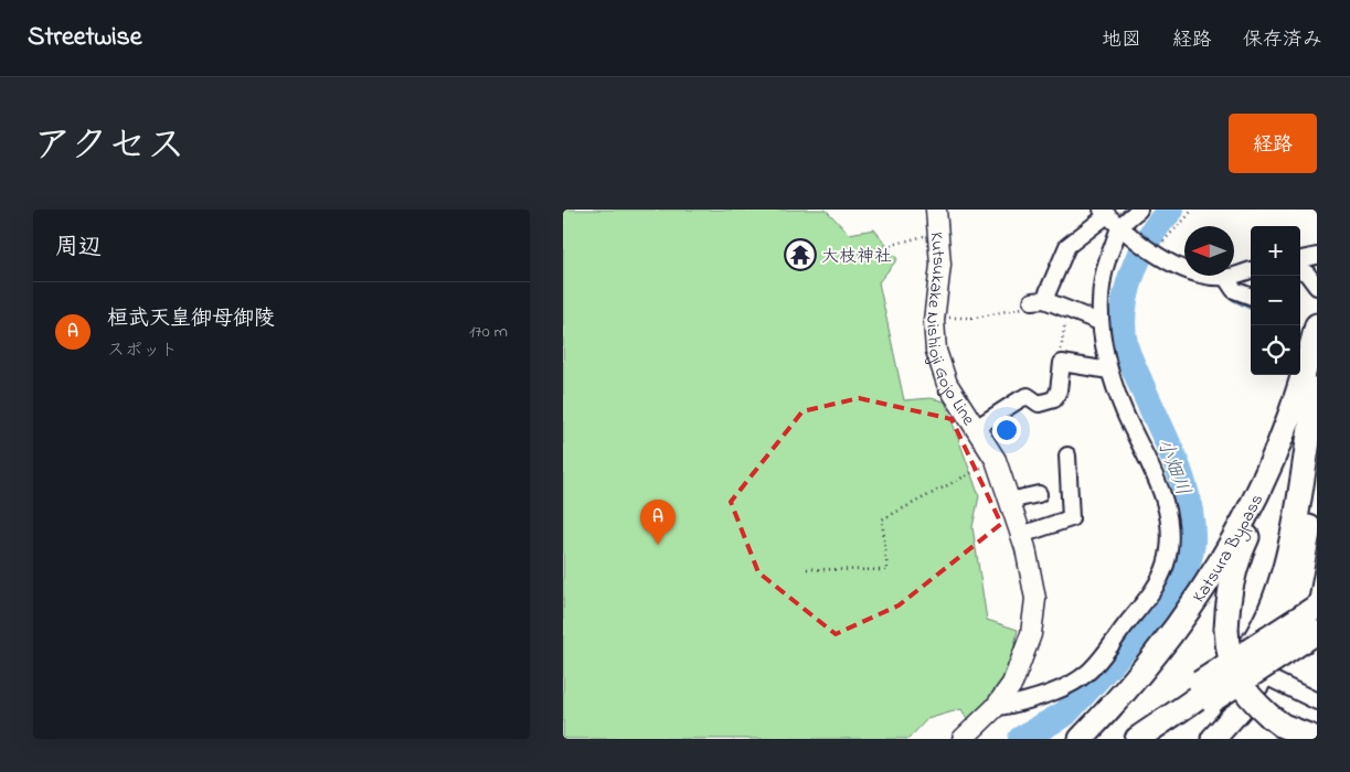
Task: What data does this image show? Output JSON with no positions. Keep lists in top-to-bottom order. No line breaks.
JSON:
{"streets":{"highway":["Katsura Bypass"],"main road":["Kutsukake Nishioji Gojo Line"]},"water":["小畑川"],"places":{"temple":["大枝神社"]},"north":"left","page":{"header":"Streetwise","nav":["地図","経路","保存済み"],"title":"アクセス","buttons":"経路","heading":"周辺","map_buttons":["+","−"],"list":[{"mark":"A","name":"桓武天皇御母御陵","note":"スポット","value":"170 m"}],"pins":"A"}}
